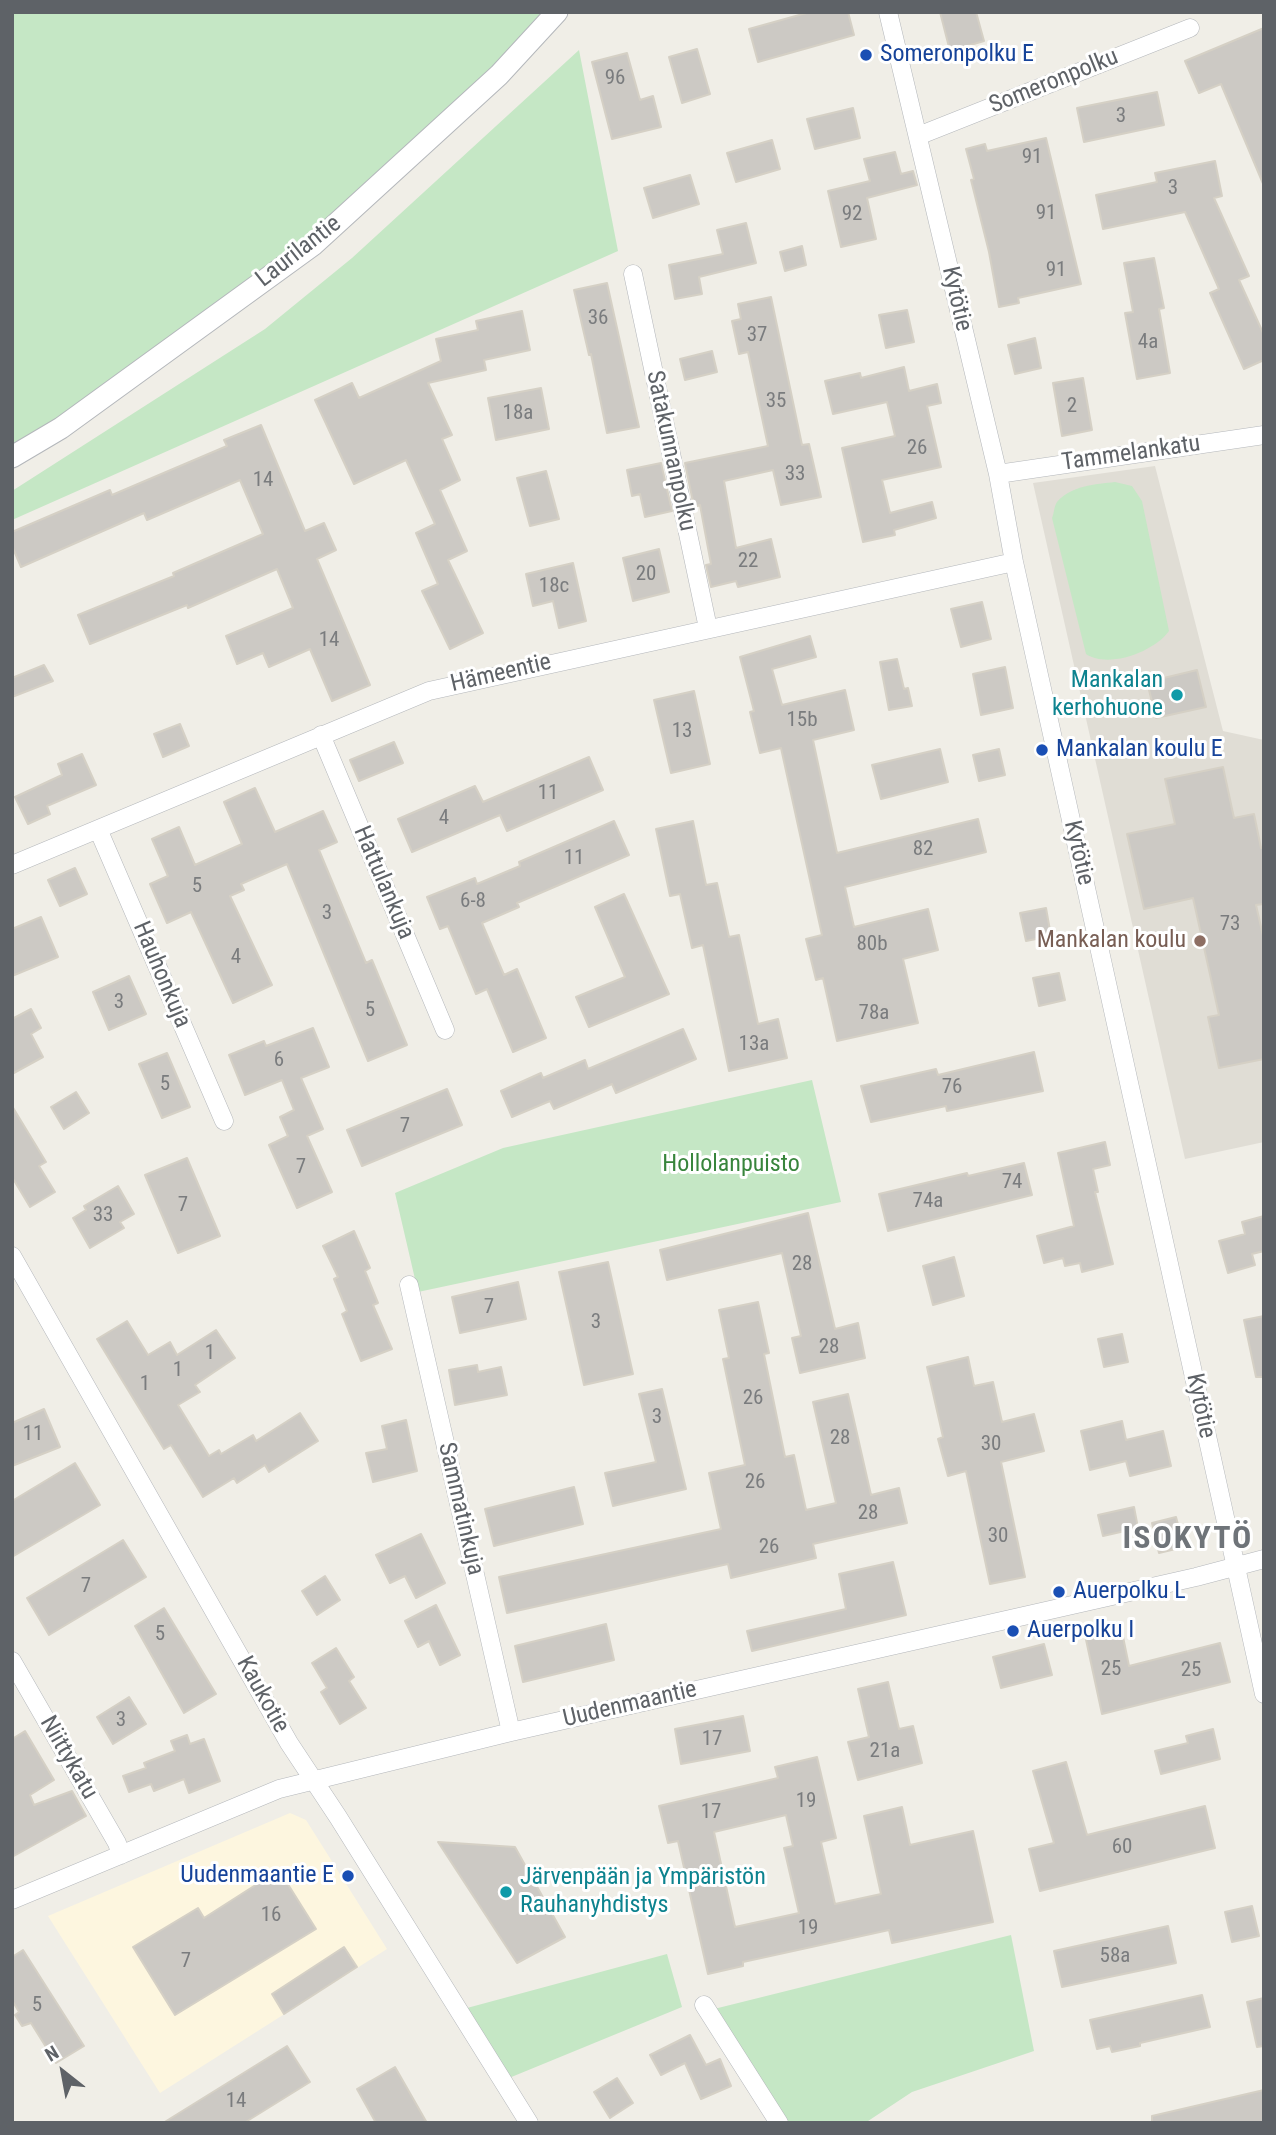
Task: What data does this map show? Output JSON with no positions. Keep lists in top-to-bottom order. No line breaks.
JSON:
{"streets":{"street":["Someronpolku","Laurilantie","Kytötie","Satakunnanpolku","Tammelankatu","Hämeentie","Hattulankuja","Hauhonkuja","Sammatinkuja","Kaukotie","Uudenmaantie","Niittykatu"]},"crossings":[["Someronpolku","Kytötie"],["Kytötie","Tammelankatu"],["Kytötie","Hämeentie"],["Kytötie","Uudenmaantie"],["Satakunnanpolku","Hämeentie"],["Hämeentie","Hattulankuja"],["Hämeentie","Hauhonkuja"],["Sammatinkuja","Uudenmaantie"],["Kaukotie","Uudenmaantie"],["Uudenmaantie","Niittykatu"]],"districts":["ISOKYTÖ"],"parks":["Hollolanpuisto"],"places":["Someronpolku E","Mankalan kerhohuone","Mankalan koulu E","Mankalan koulu","Auerpolku L","Auerpolku I","Uudenmaantie E","Järvenpään ja Ympäristön Rauhanyhdistys"],"house_numbers":["96","3","91","3","91","92","91","36","37","4a","35","2","18a","26","33","14","22","20","18c","14","15b","13","11","4","82","11","5","6-8","3","73","80b","4","3","5","78a","13a","6","5","76","7","7","74","74a","7","33","28","7","3","28","1","1","1","26","3","11","28","30","26","28","30","26","7","5","25","25","3","17","21a","19","17","60","16","19","58a","7","5","14"],"north":"top left"}
